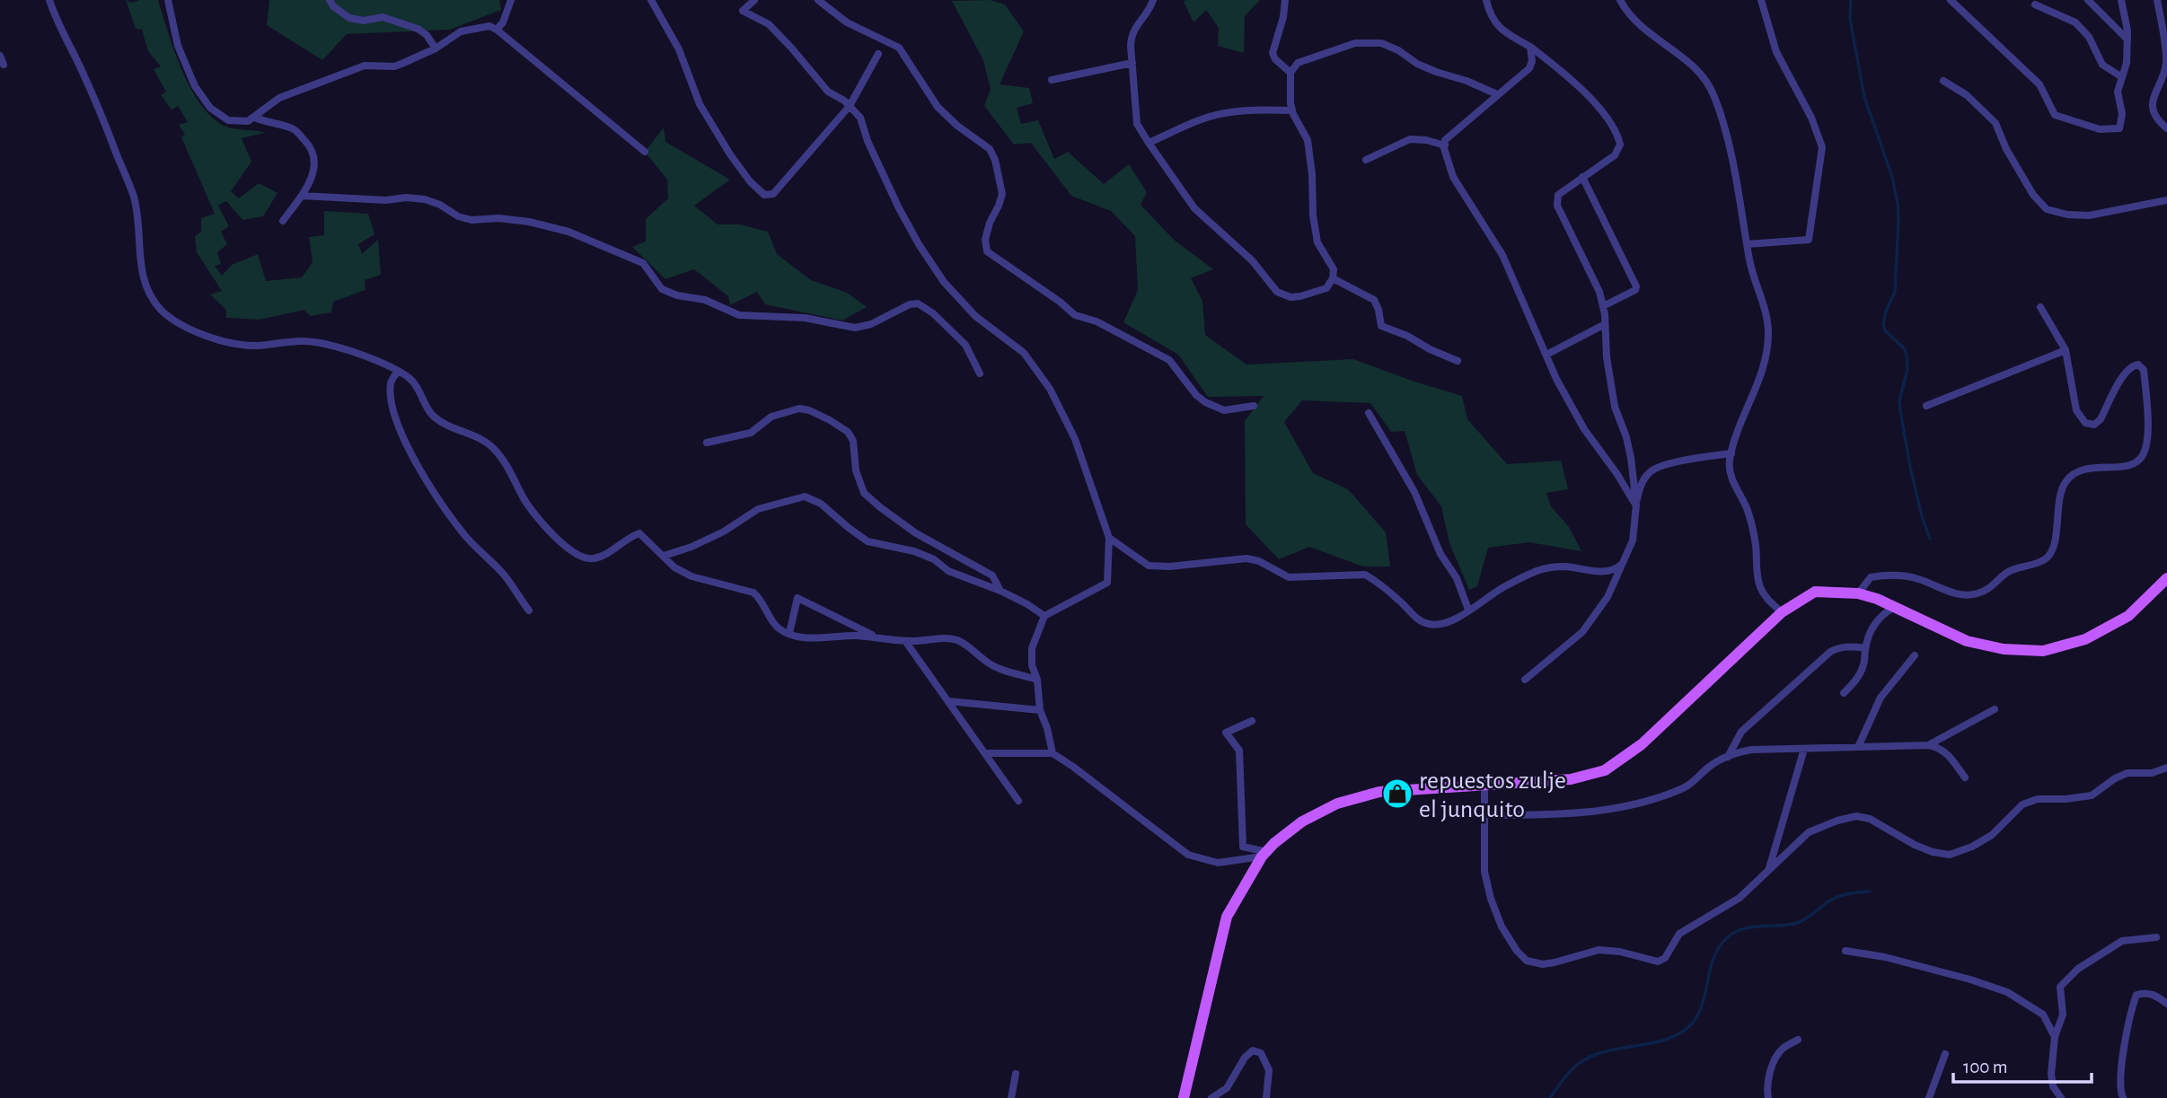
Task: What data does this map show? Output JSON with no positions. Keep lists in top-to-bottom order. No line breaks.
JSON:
{"places":{"shop":["repuestos zulje el junquito"]},"scale_bar":"100 m"}
